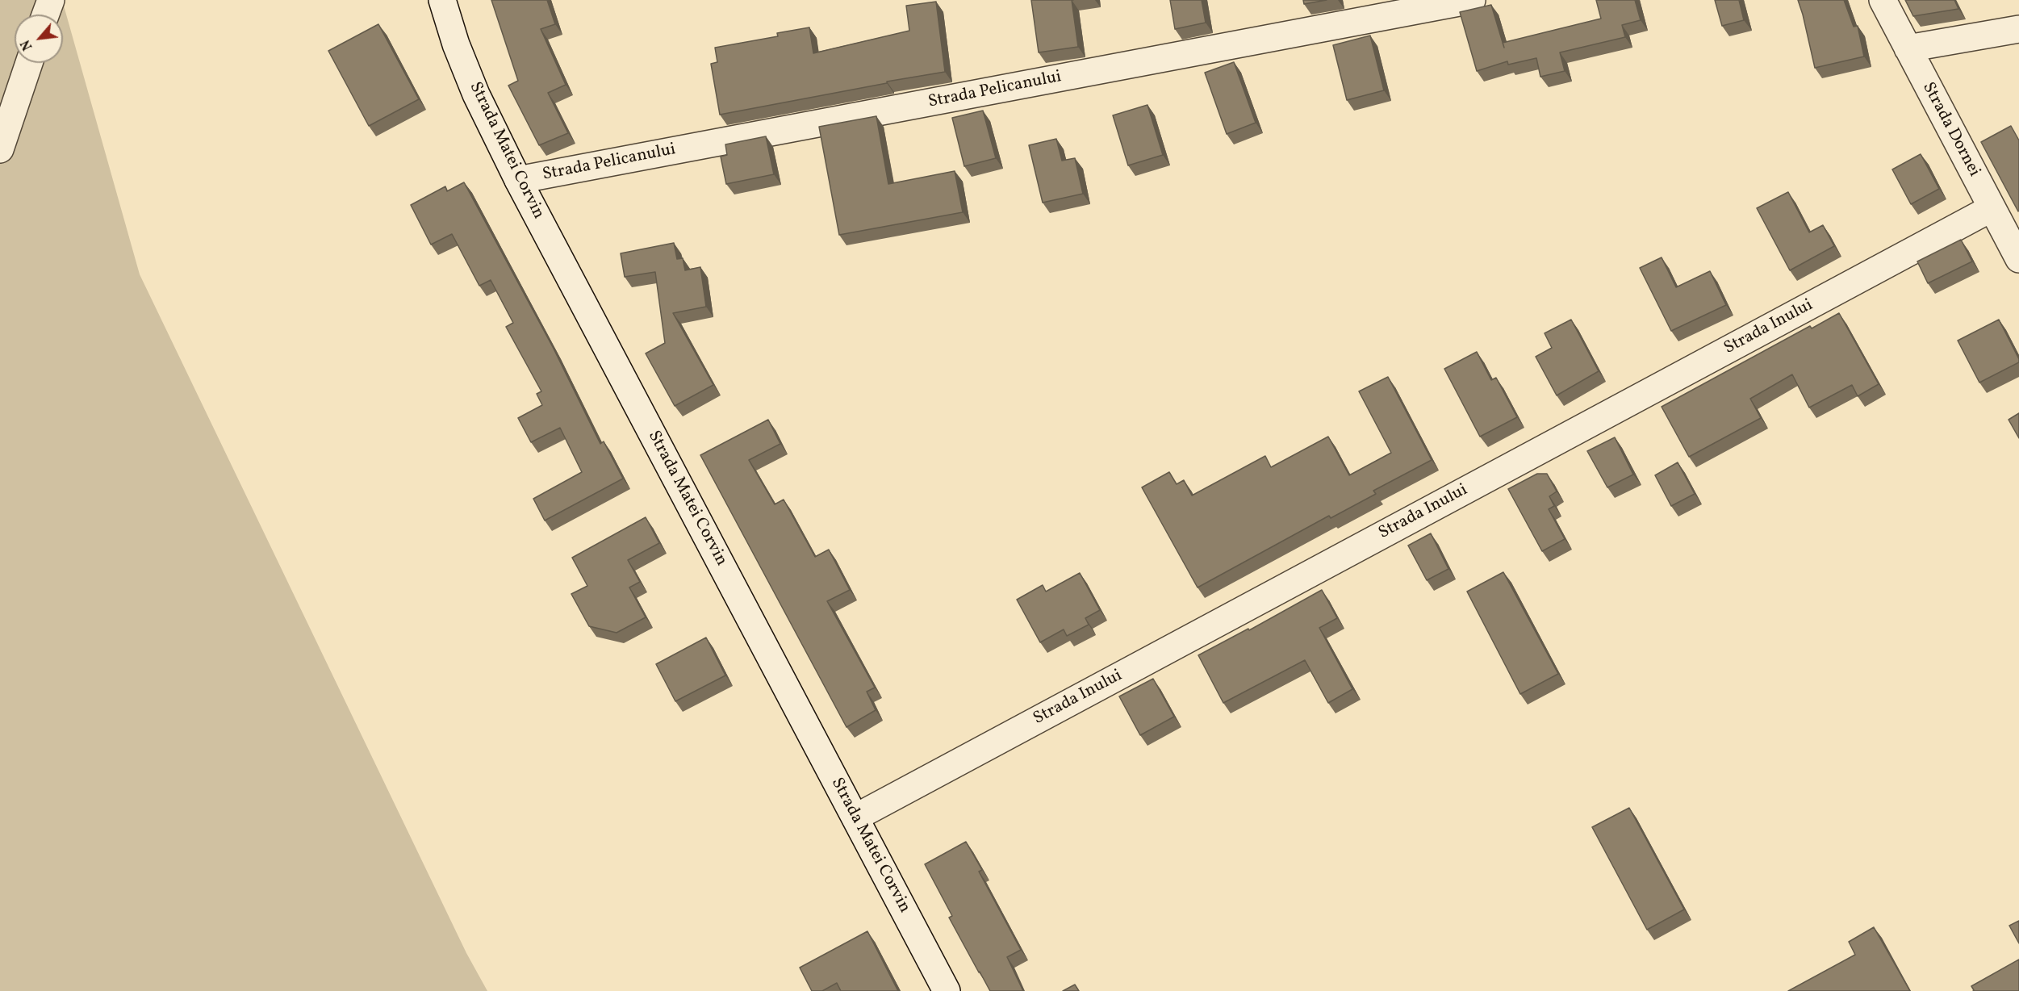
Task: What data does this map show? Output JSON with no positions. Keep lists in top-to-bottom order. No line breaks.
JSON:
{"streets":{"street":["Strada Pelicanului","Strada Dornei","Strada Matei Corvin","Strada Inului"]},"crossings":[["Strada Pelicanului","Strada Matei Corvin"],["Strada Dornei","Strada Inului"],["Strada Matei Corvin","Strada Inului"]],"north":"bottom left"}
